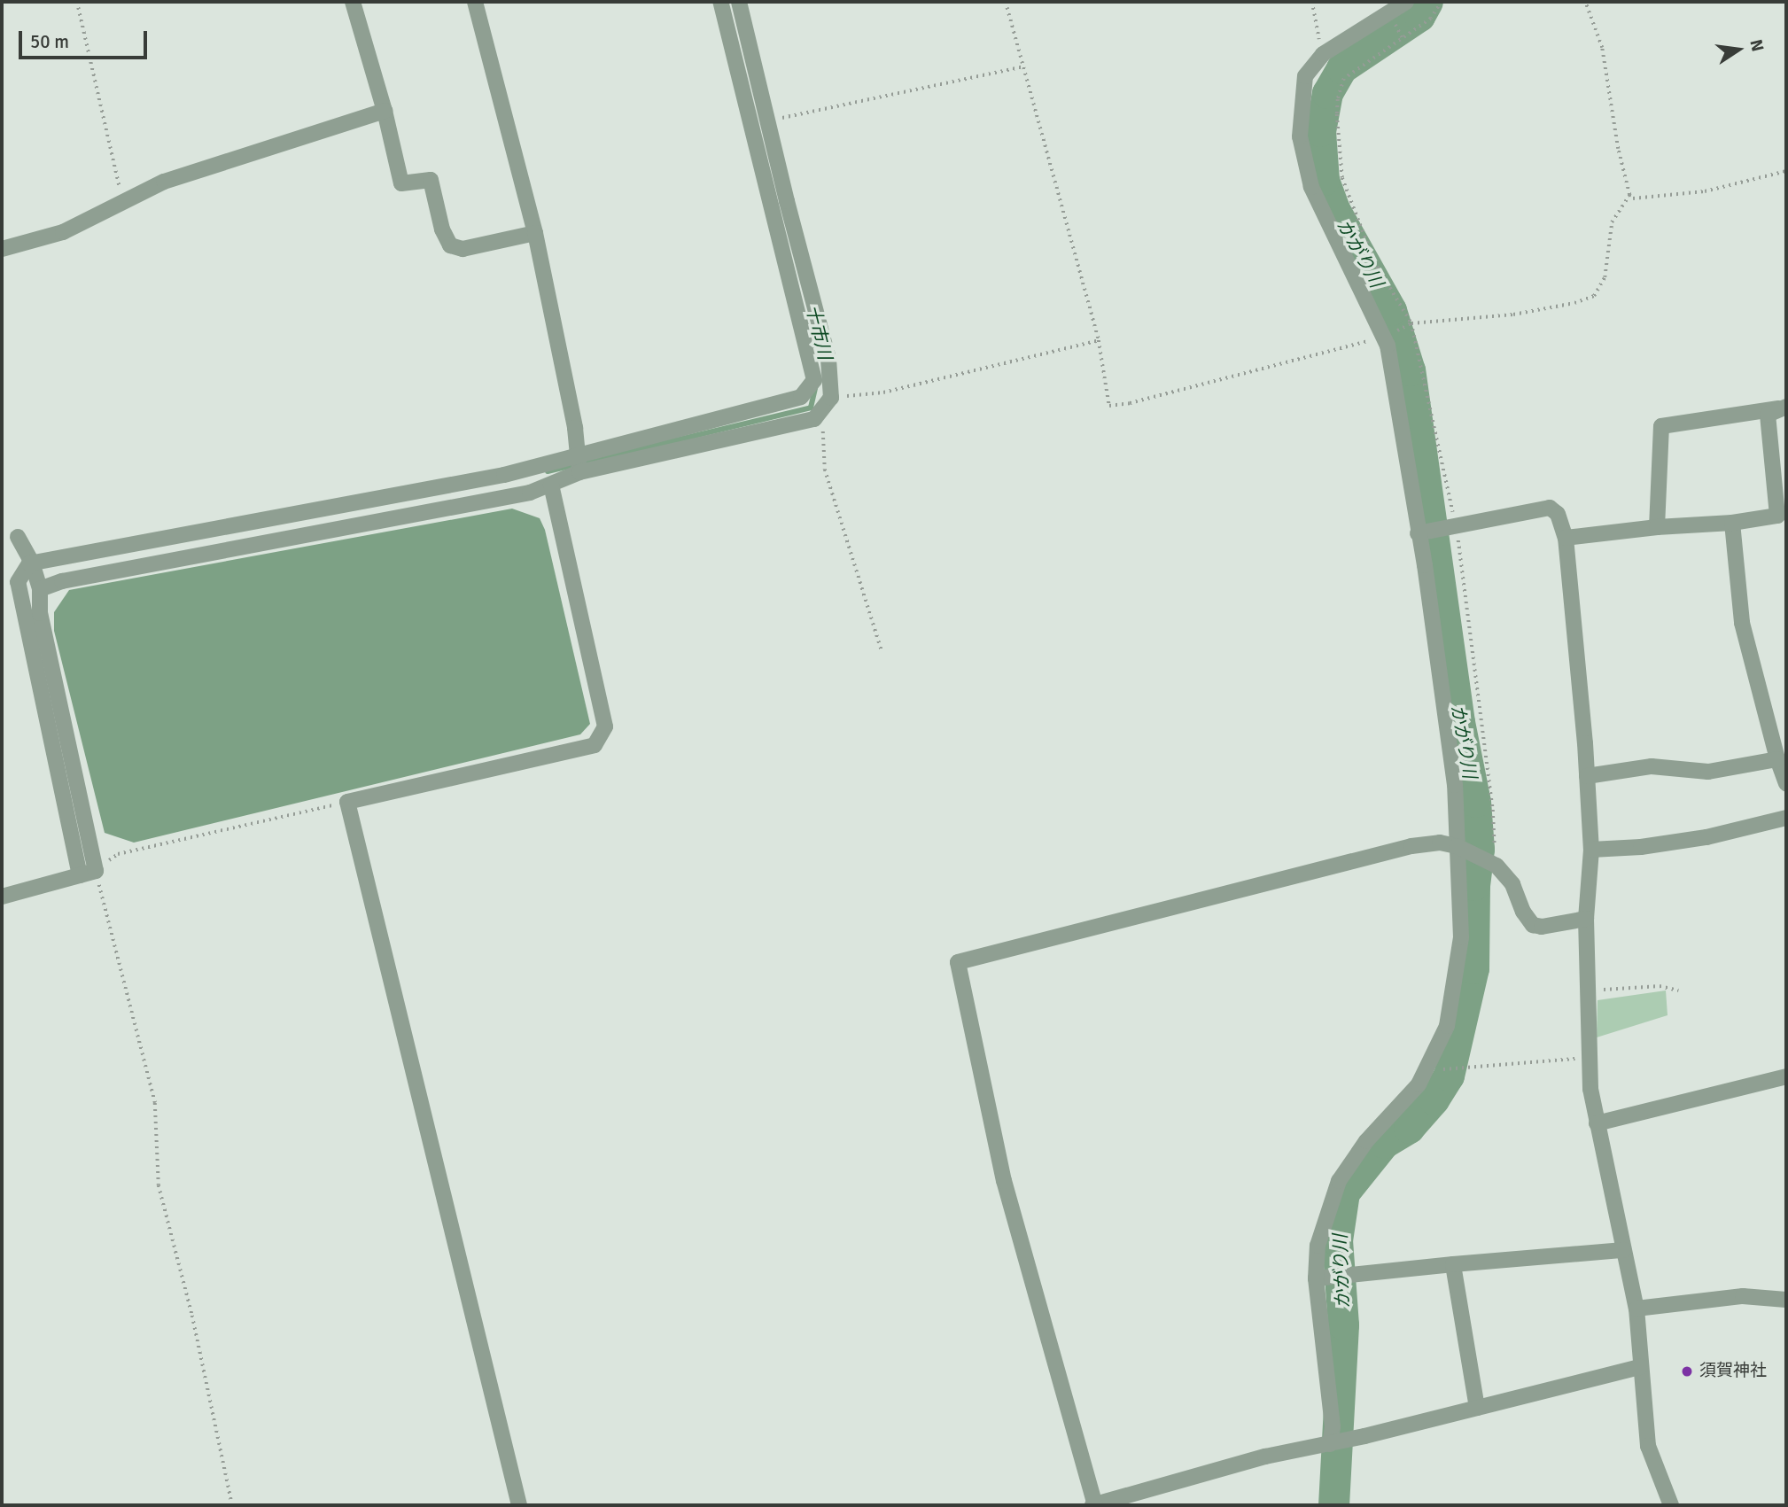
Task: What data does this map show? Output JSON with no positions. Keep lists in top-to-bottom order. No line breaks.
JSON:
{"water":["かがり川","十市川"],"places":["須賀神社"],"scale_bar":"50 m","north":"right"}
